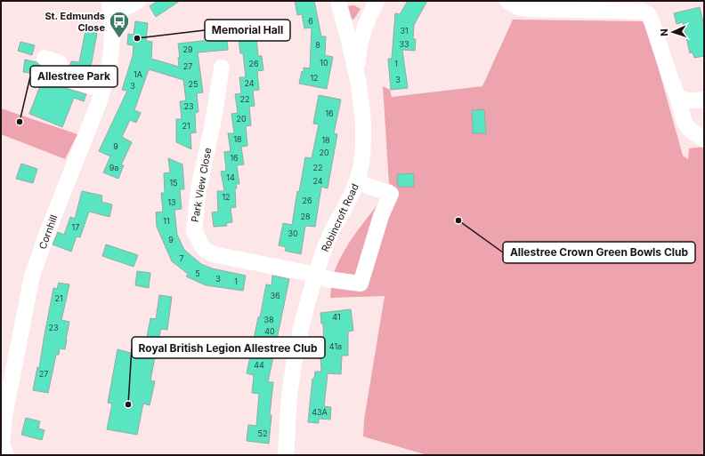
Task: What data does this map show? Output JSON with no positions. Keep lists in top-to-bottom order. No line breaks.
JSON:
{"streets":{"street":["Park View Close","Robincroft Road","Cornhill"]},"crossings":[["Park View Close","Robincroft Road"]],"places":{"other":["Memorial Hall","Allestree Park","Allestree Crown Green Bowls Club","Royal British Legion Allestree Club"],"bus stop":["St. Edmunds Close"]},"house_numbers":["6","31","33","8","29","10","26","1","27","1A","12","3","24","25","3","22","23","16","20","21","18","18","9","20","16","9a","22","14","24","15","12","26","13","28","11","17","30","9","7","5","3","1","36","21","41","38","23","40","41a","44","27","43A","52"],"north":"left"}
